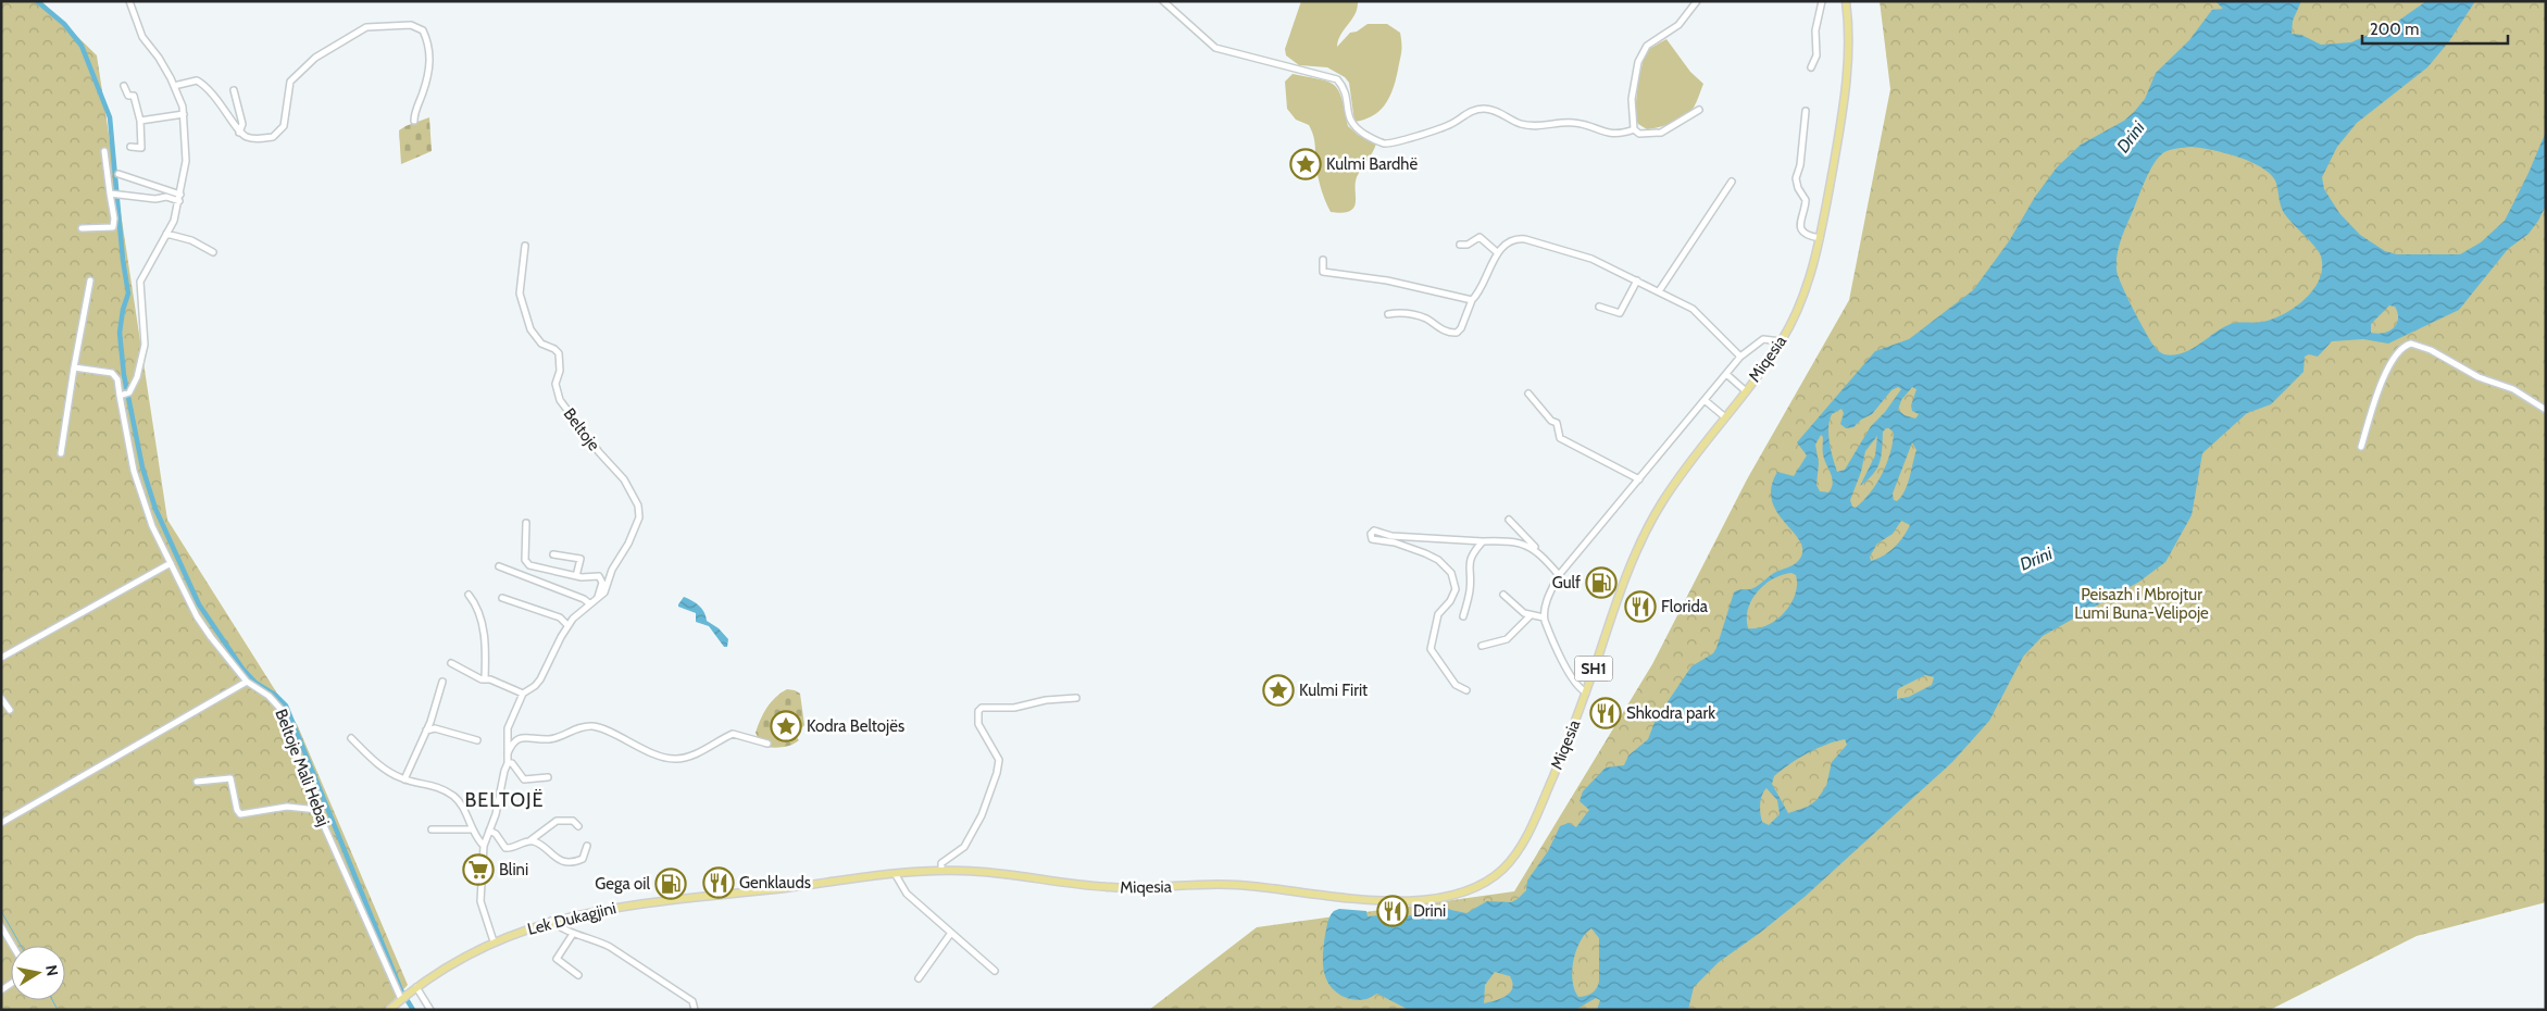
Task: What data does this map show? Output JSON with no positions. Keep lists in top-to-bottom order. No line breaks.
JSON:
{"streets":{"main road":["Miqesia","SH1","Lek Dukagjini"],"street":["Beltoje","Beltoje Mali Hebaj"]},"crossings":[["Miqesia","Lek Dukagjini"],["SH1","Beltoje Mali Hebaj"],["SH1","Lek Dukagjini"]],"districts":["BELTOJË"],"water":["Drini"],"parks":["Peisazh i Mbrojtur Lumi Buna-Velipoje"],"places":{"place":["Kulmi Bardhë","Kulmi Firit","Kodra Beltojës"],"fuel station":["Gulf","Gega oil"],"restaurant":["Florida","Shkodra park","Genklauds","Drini"],"supermarket":["Blini"]},"scale_bar":"200 m","north":"right"}
